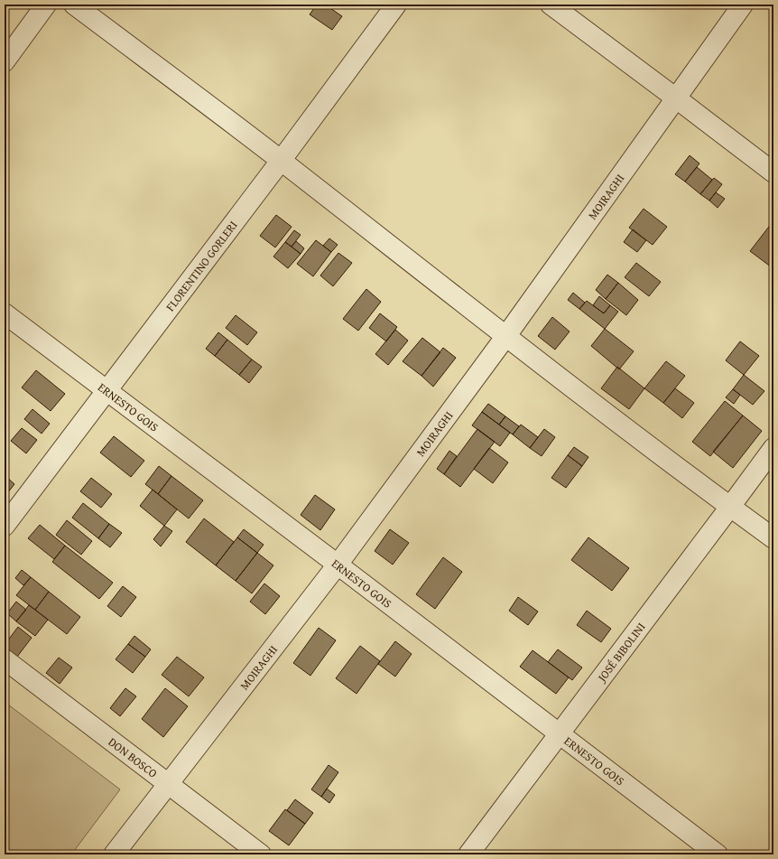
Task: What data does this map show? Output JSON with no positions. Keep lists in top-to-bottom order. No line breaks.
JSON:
{"streets":{"street":["MOIRAGHI","FLORENTINO GORLERI","ERNESTO GOIS","JOSÉ BIBOLINI","DON BOSCO"]},"crossings":[["MOIRAGHI","ERNESTO GOIS"],["MOIRAGHI","DON BOSCO"],["FLORENTINO GORLERI","ERNESTO GOIS"],["ERNESTO GOIS","JOSÉ BIBOLINI"]]}
